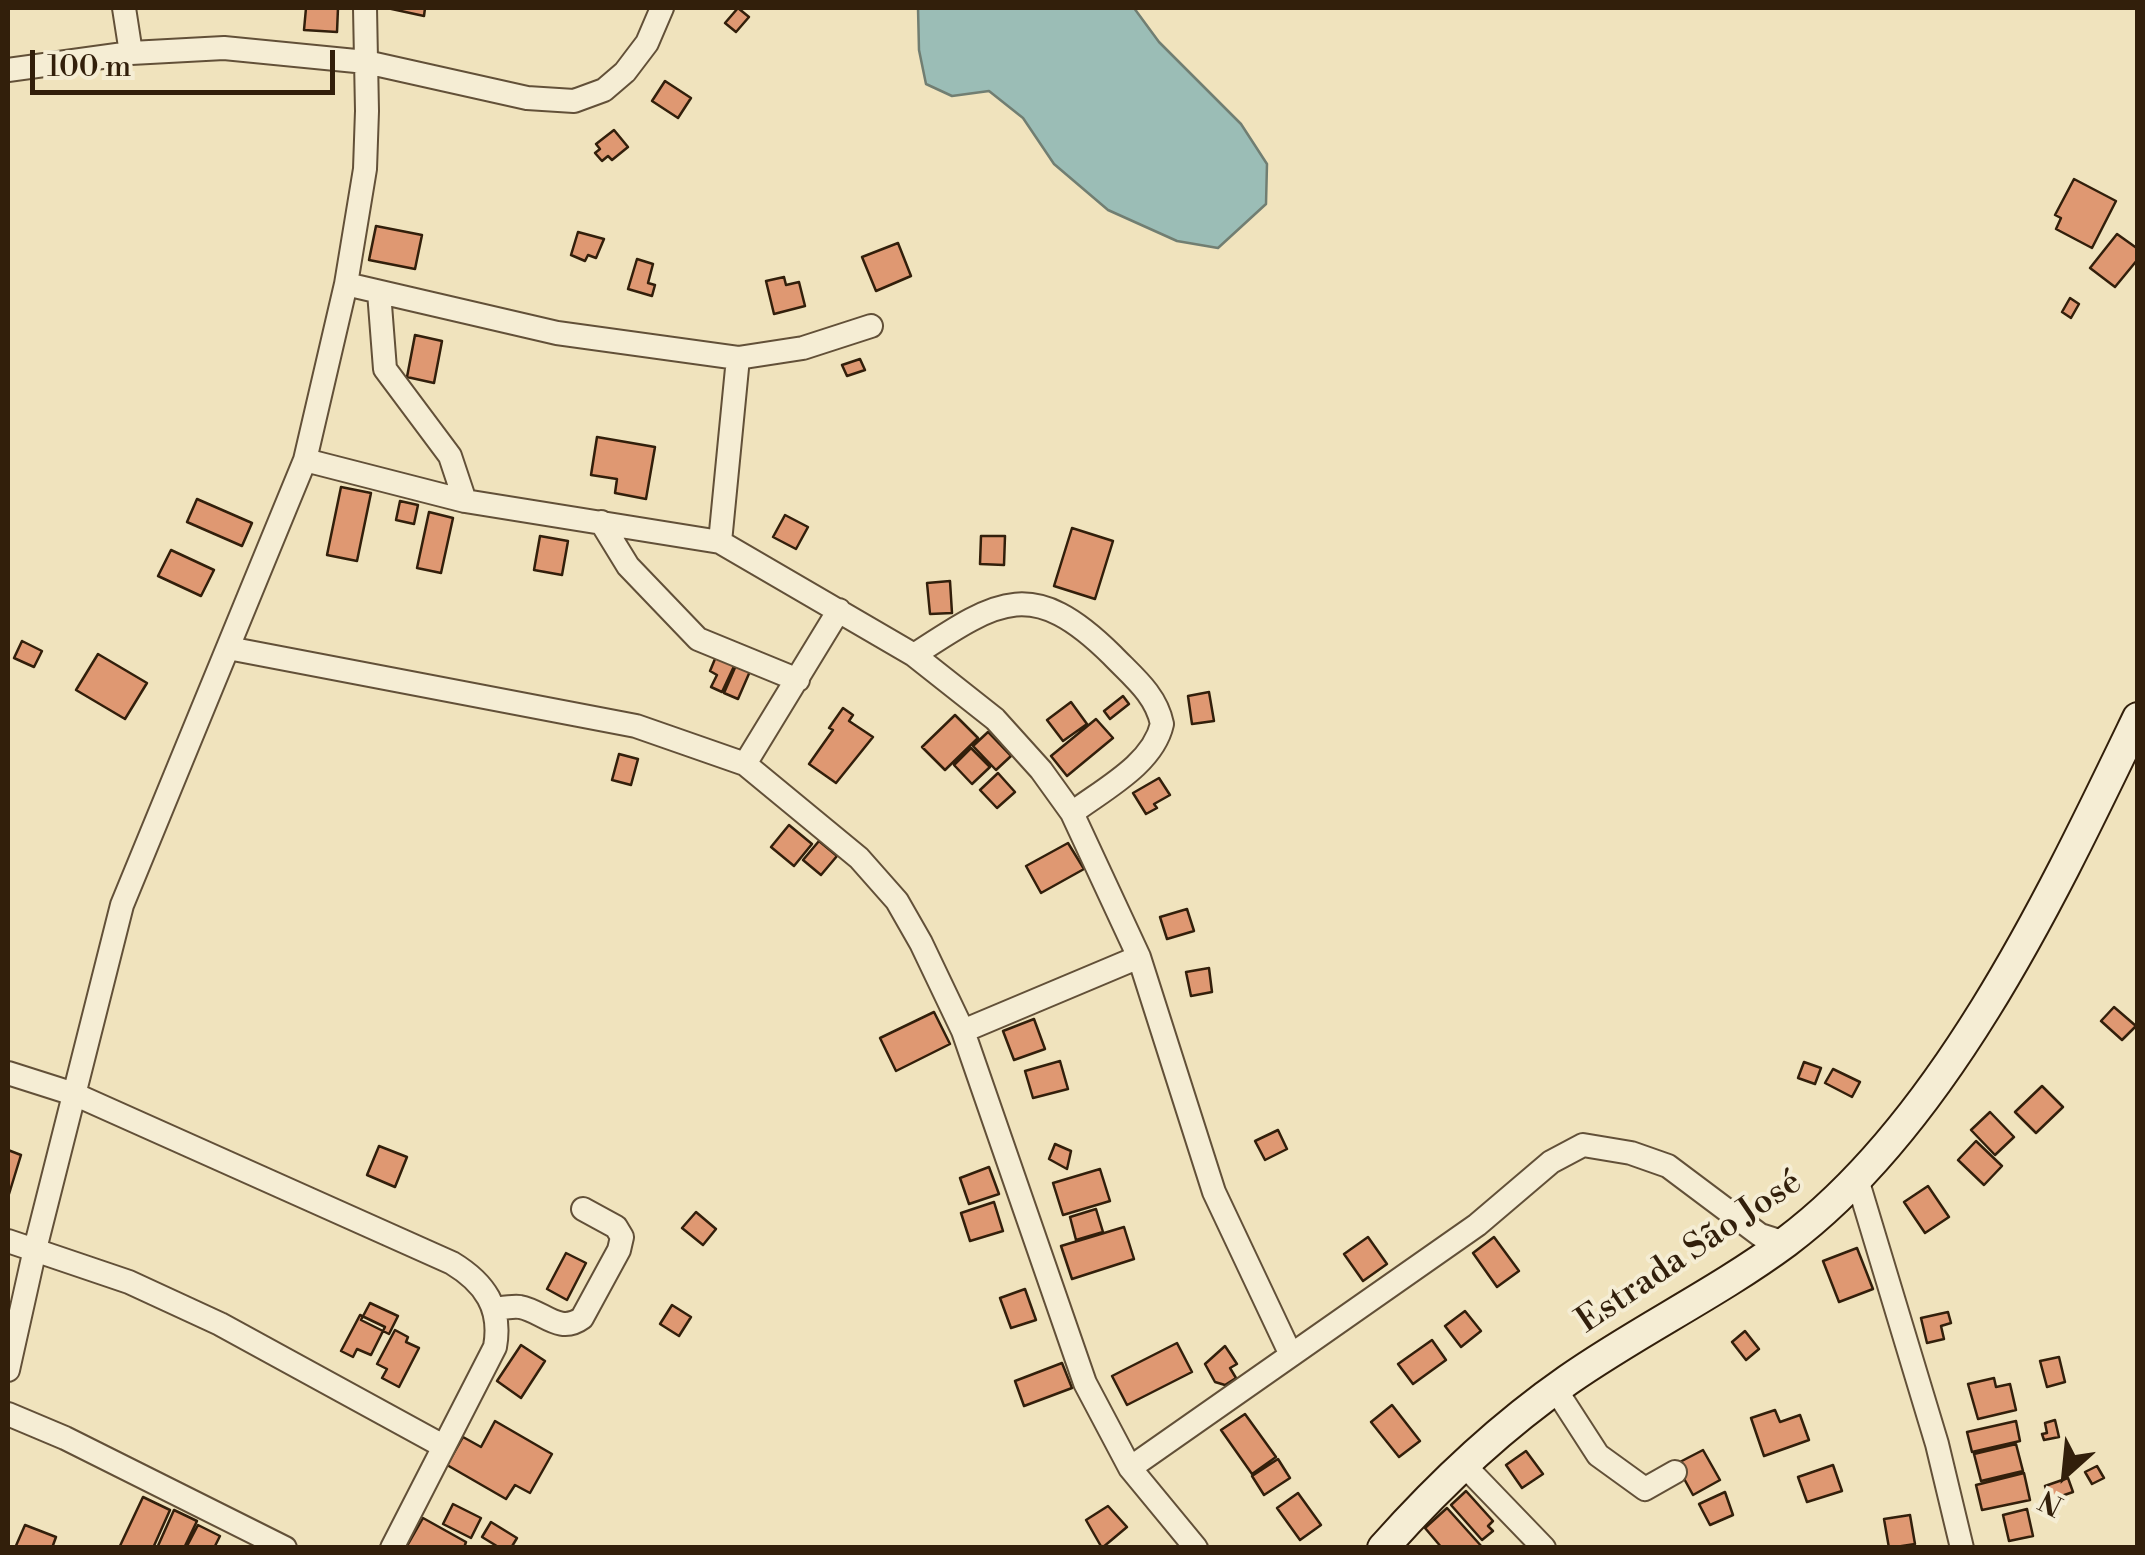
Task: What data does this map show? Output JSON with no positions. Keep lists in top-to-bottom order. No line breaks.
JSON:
{"streets":{"street":["Estrada São José"]},"scale_bar":"100 m","north":"bottom left"}
